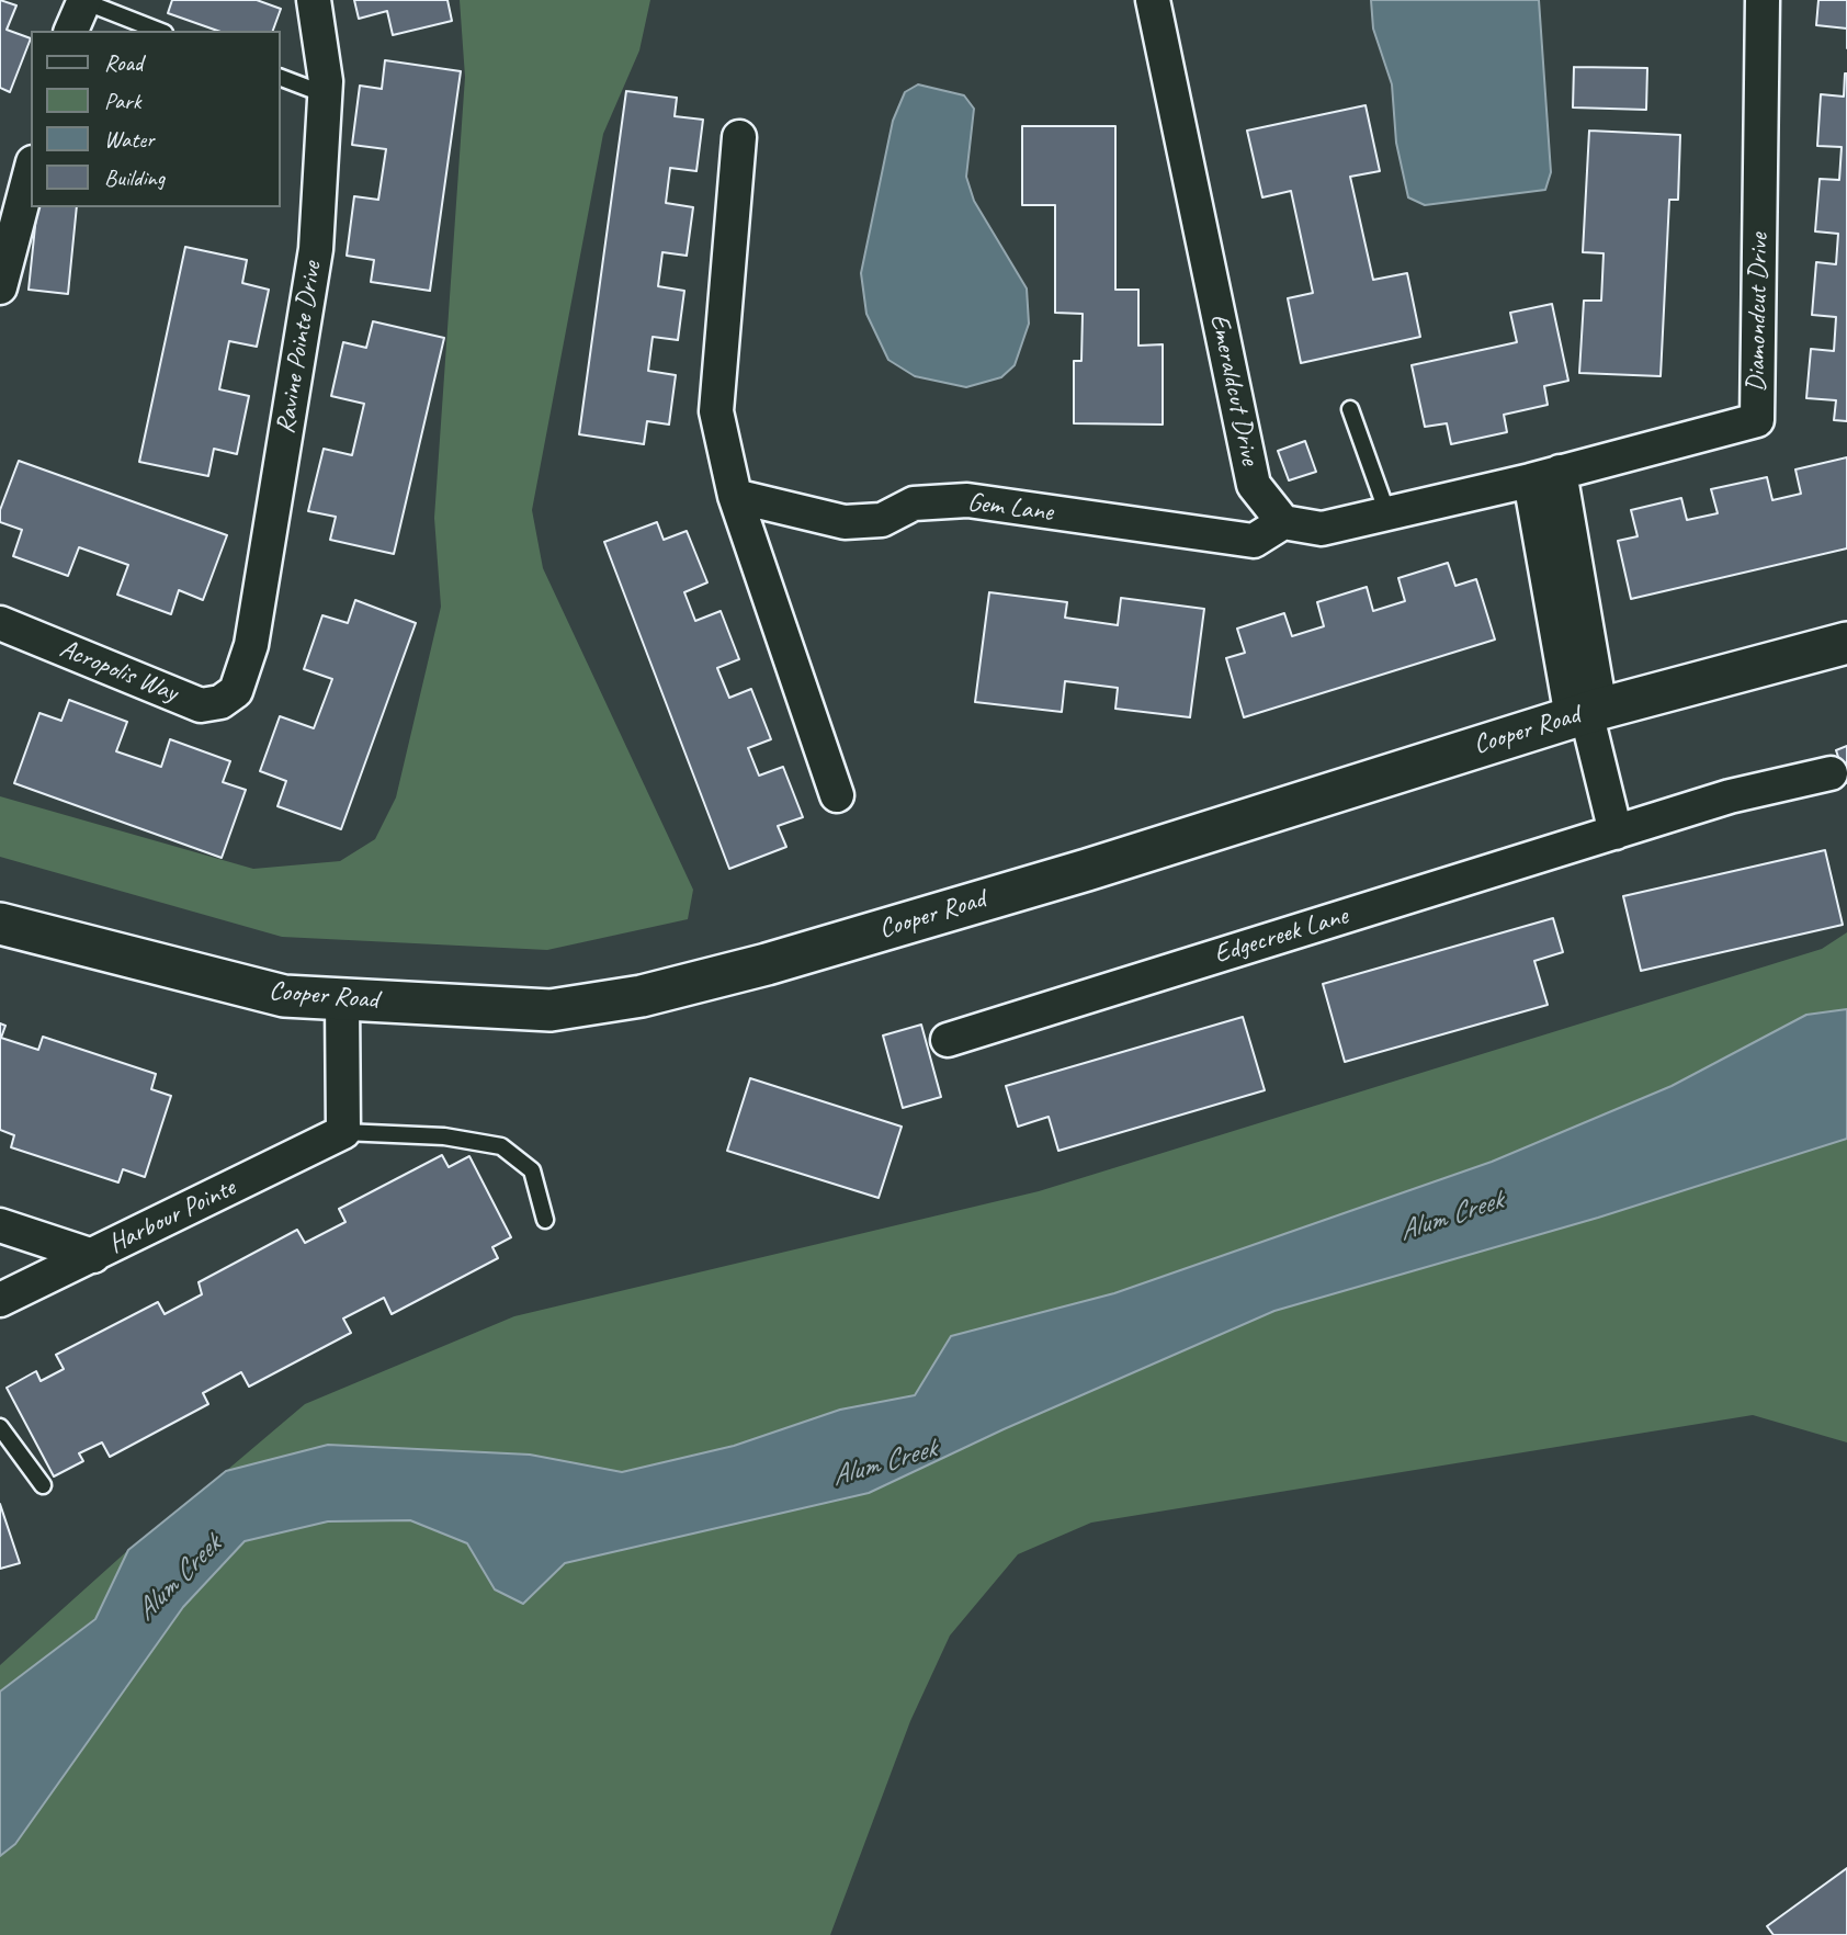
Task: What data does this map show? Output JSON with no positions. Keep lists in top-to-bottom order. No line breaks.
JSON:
{"streets":{"street":["Diamondcut Drive","Ravine Pointe Drive","Emeraldcut Drive","Gem Lane","Acropolis Way","Cooper Road","Edgecreek Lane","Harbour Pointe"]},"crossings":[["Ravine Pointe Drive","Acropolis Way"],["Emeraldcut Drive","Gem Lane"]],"water":["Alum Creek"],"legend":["Road","Park","Water","Building"]}
